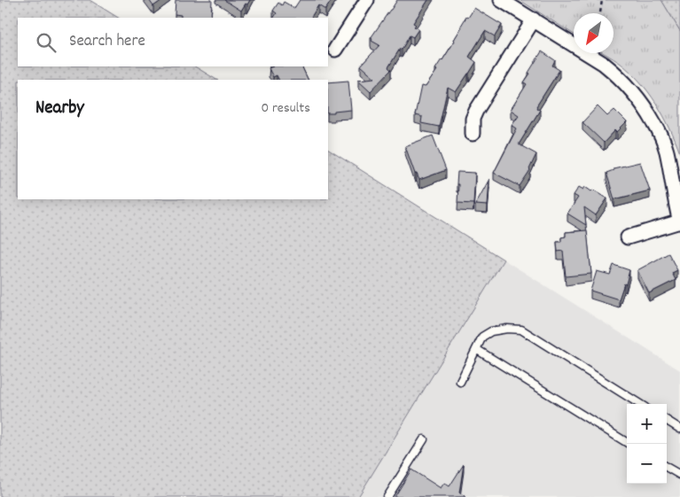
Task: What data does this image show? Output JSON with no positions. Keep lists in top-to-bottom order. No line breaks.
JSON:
{"north":"bottom left","page":{"search":"Search here","heading":["Nearby","0 results"],"map_buttons":["+","−"]}}
